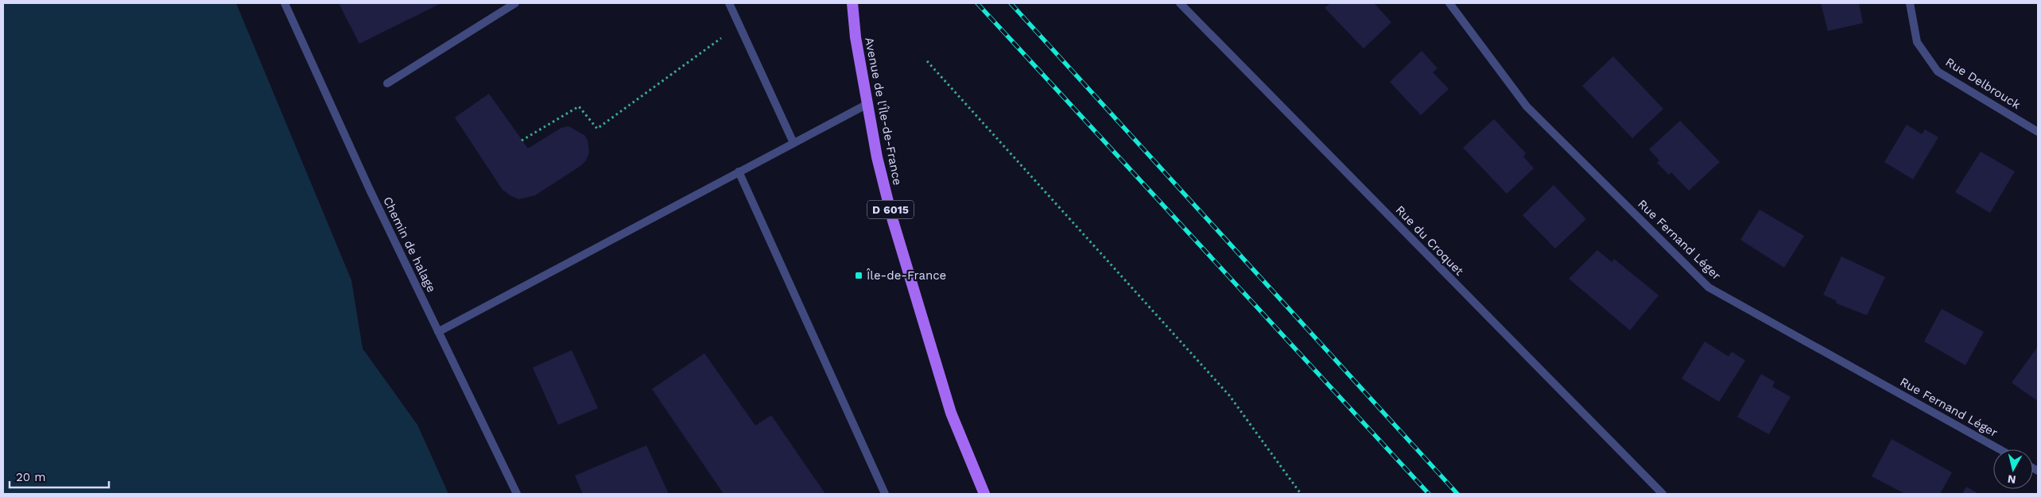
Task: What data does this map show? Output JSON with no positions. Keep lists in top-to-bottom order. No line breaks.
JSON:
{"streets":{"main road":["Avenue de l'Île-de-France","D 6015"],"street":["Rue Delbrouck","Rue Fernand Léger","Rue du Croquet","Chemin de halage"]},"places":{"transit":["Île-de-France"]},"scale_bar":"20 m","north":"bottom"}
